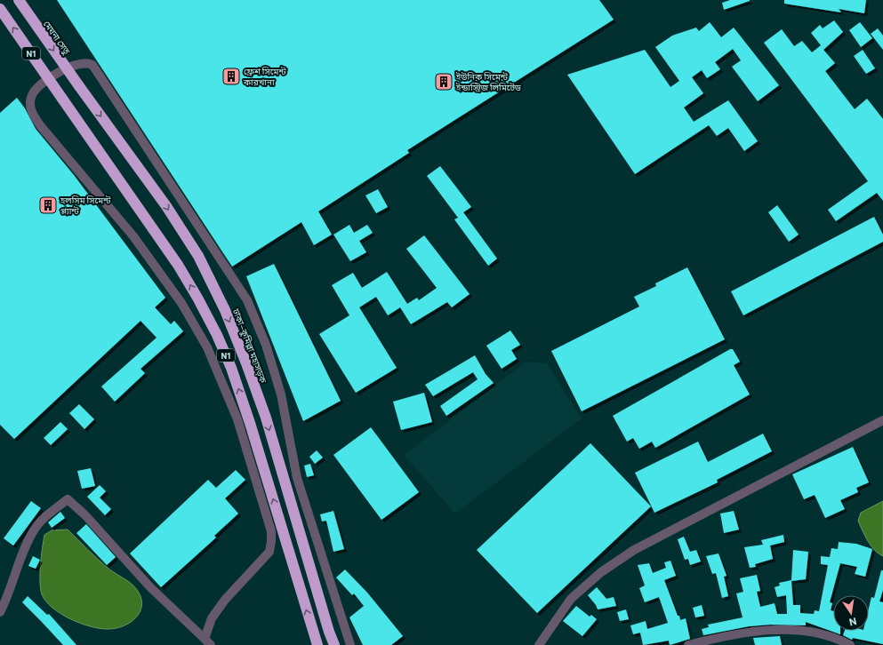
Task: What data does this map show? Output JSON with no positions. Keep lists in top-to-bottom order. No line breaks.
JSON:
{"streets":{"highway":["মেঘনা সেতু","N1","ঢাকা–কুমিল্লা মহাসড়ক"]},"crossings":[["মেঘনা সেতু","ঢাকা–কুমিল্লা মহাসড়ক"]],"places":{"building":["ফ্রেশ সিমেন্ট কারখানা","ইউনিক সিমেন্ট ইন্ডাস্ট্রিজ লিমিটেড","হলসিম সিমেন্ট প্ল্যান্ট"]},"north":"bottom"}
